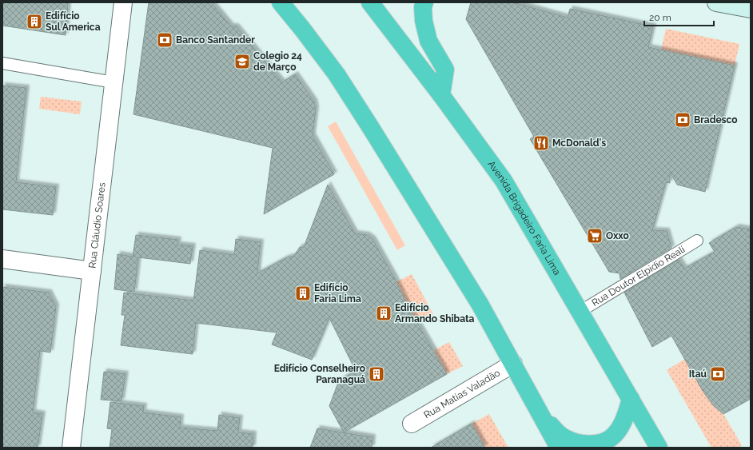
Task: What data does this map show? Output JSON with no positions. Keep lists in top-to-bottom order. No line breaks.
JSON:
{"streets":{"highway":["Avenida Brigadeiro Faria Lima"],"street":["Rua Cláudio Soares","Rua Matias Valadão"],"lane":["Rua Doutor Elpidio Reali"]},"crossings":[["Avenida Brigadeiro Faria Lima","Rua Doutor Elpidio Reali"]],"places":{"building":["Edifício Sul America","Edifício Faria Lima","Edifício Armando Shibata","Edifício Conselheiro Paranaguá"],"bank":["Banco Santander","Bradesco","Itaú"],"school or university":["Colegio 24 de Março"],"restaurant":["McDonald's"],"supermarket":["Oxxo"]},"scale_bar":"20 m"}
